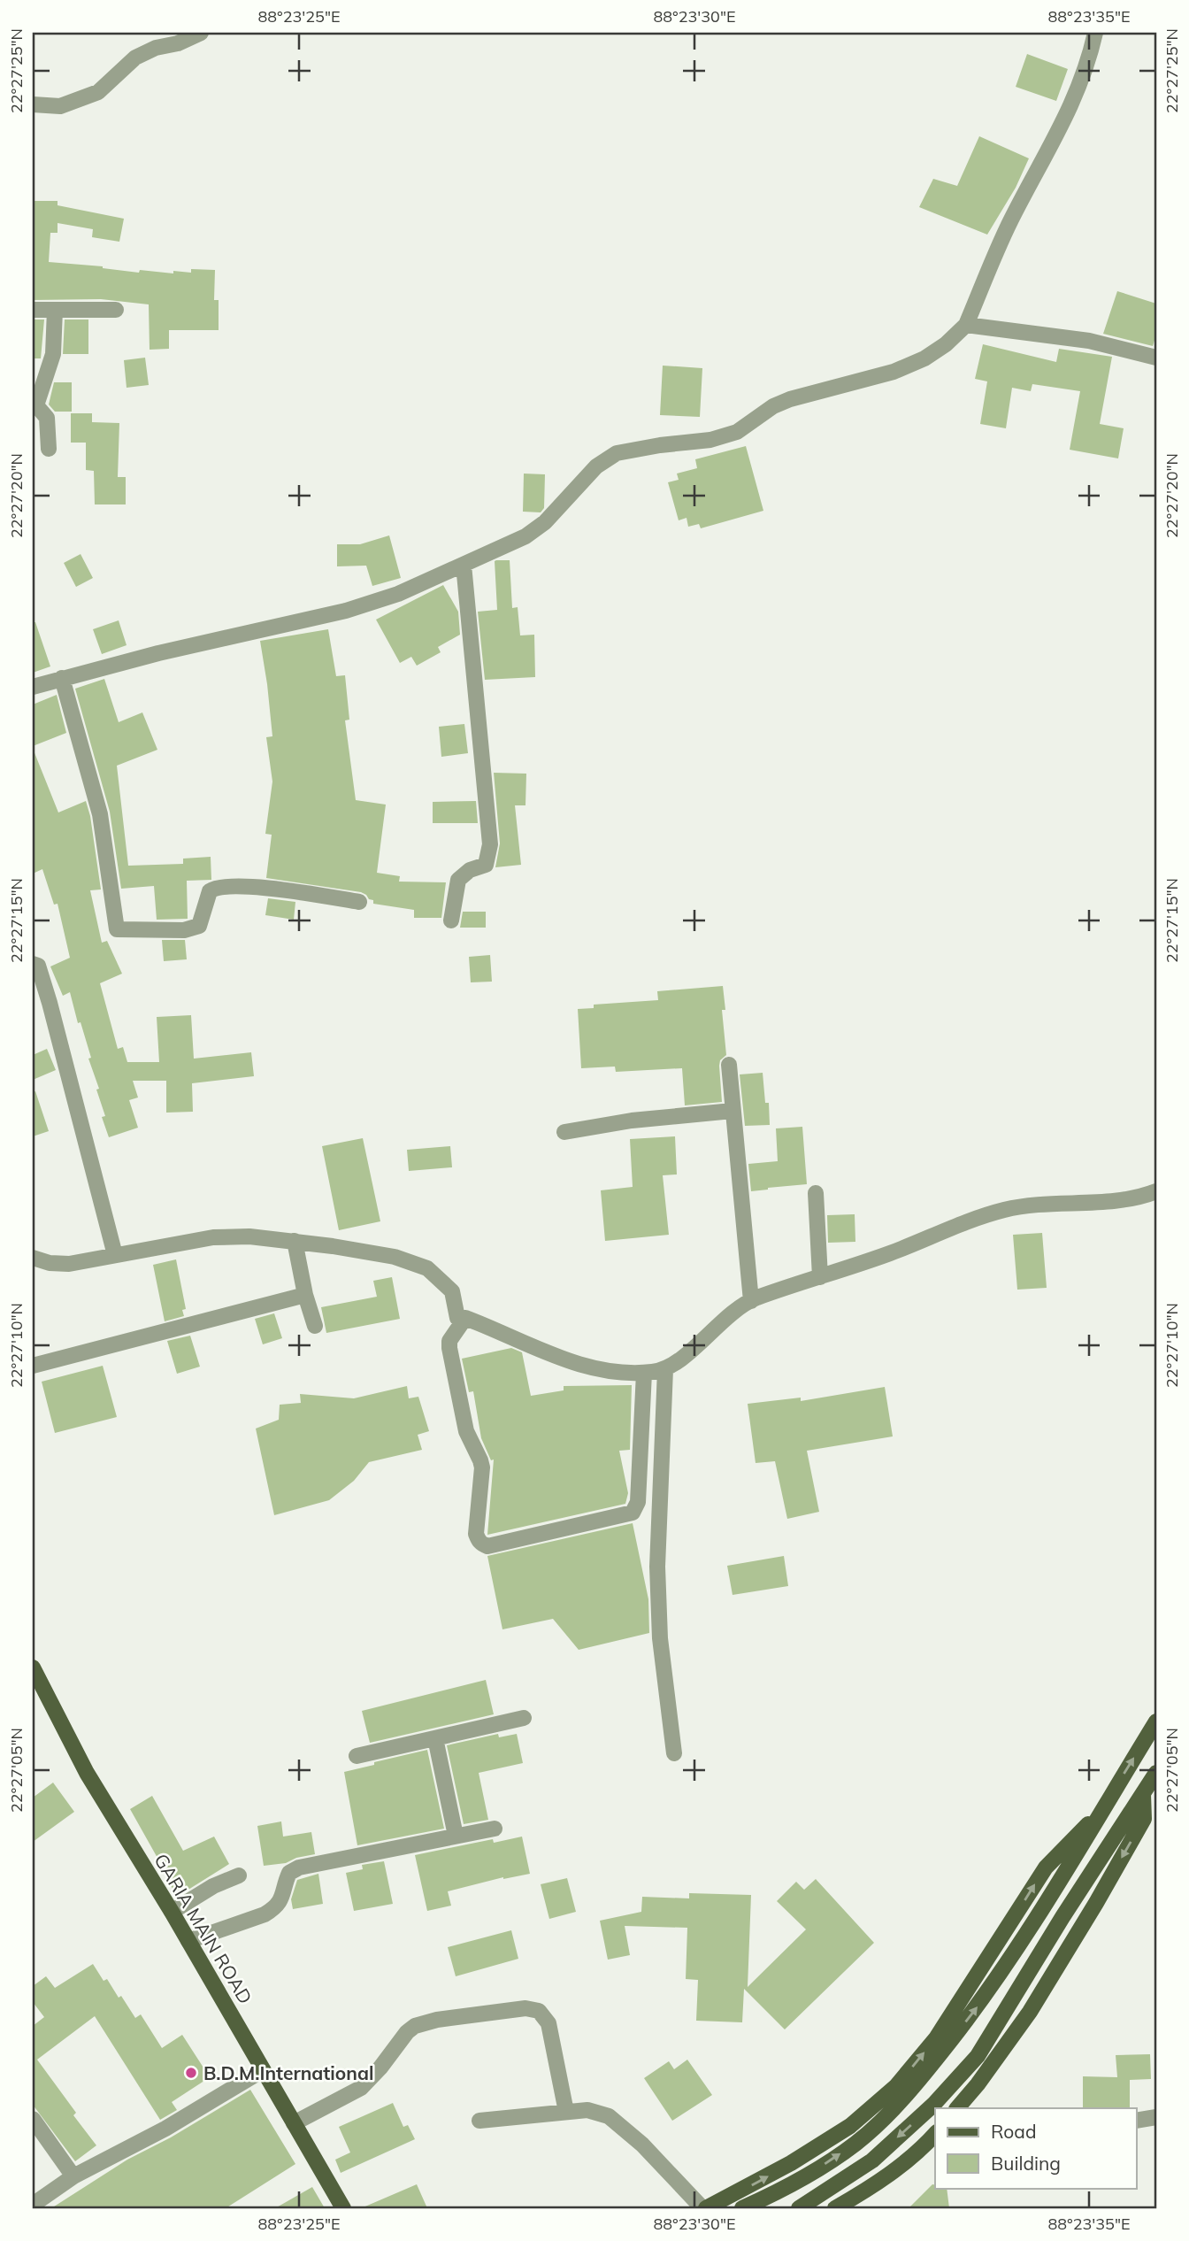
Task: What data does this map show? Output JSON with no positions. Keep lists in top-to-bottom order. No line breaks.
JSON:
{"streets":{"main road":["GARIA MAIN ROAD"]},"places":["B.D.M.International"],"legend":["Road","Building"],"coordinates":["88°23'25\"E","88°23'30\"E","88°23'35\"E","22°27'25\"N","22°27'20\"N","22°27'15\"N","22°27'10\"N","22°27'05\"N"]}
